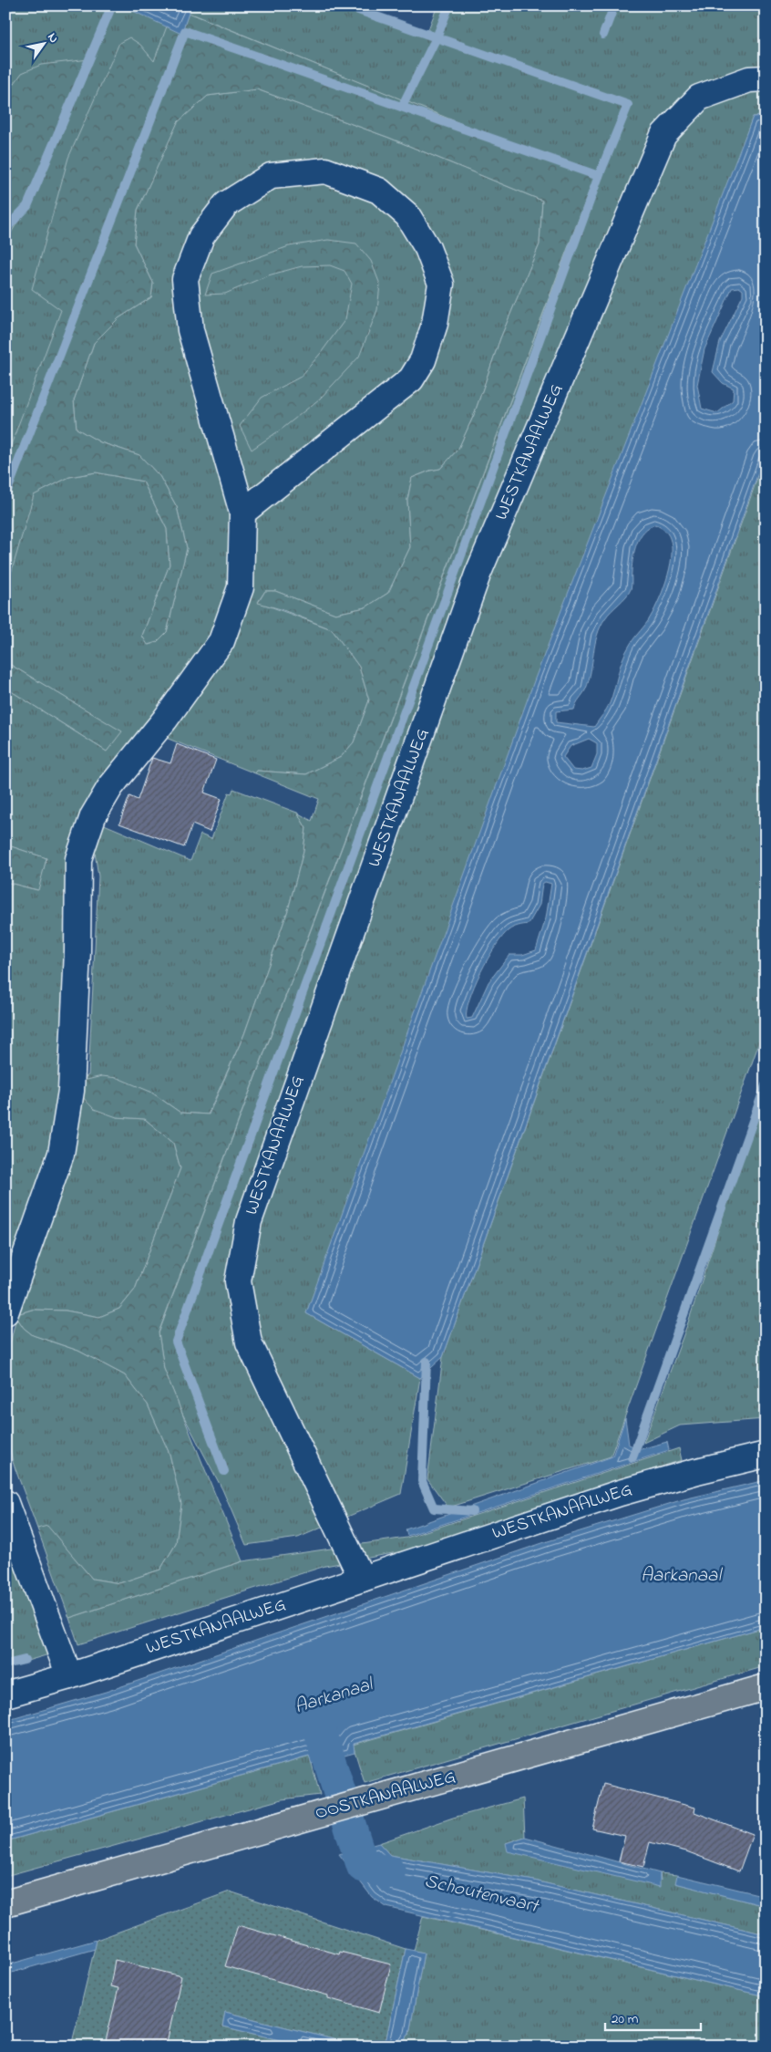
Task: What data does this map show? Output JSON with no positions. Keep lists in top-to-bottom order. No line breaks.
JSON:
{"streets":{"main road":["OOSTKANAALWEG"],"street":["WESTKANAALWEG"]},"water":["Aarkanaal","Schoutenvaart"],"scale_bar":"20 m","north":"top right"}
